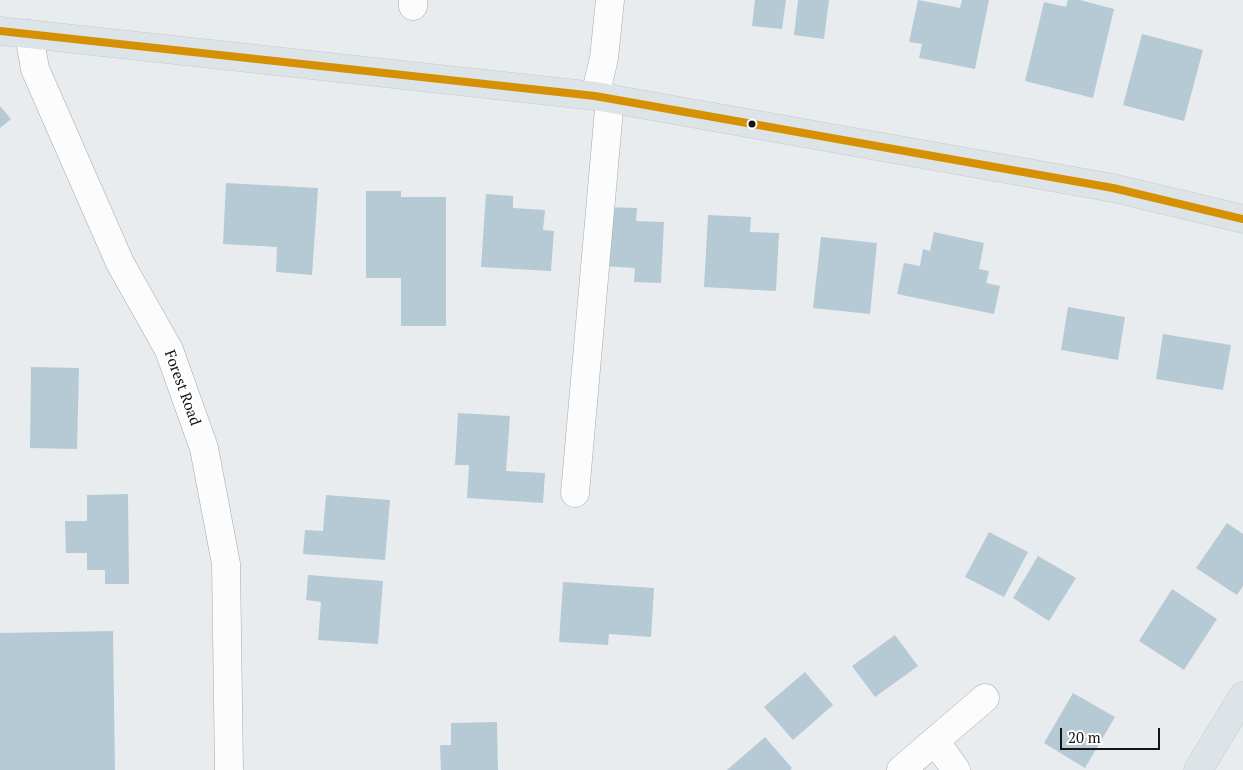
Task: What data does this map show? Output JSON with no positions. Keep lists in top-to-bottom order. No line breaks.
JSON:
{"streets":{"street":["Forest Road"]},"scale_bar":"20 m"}
